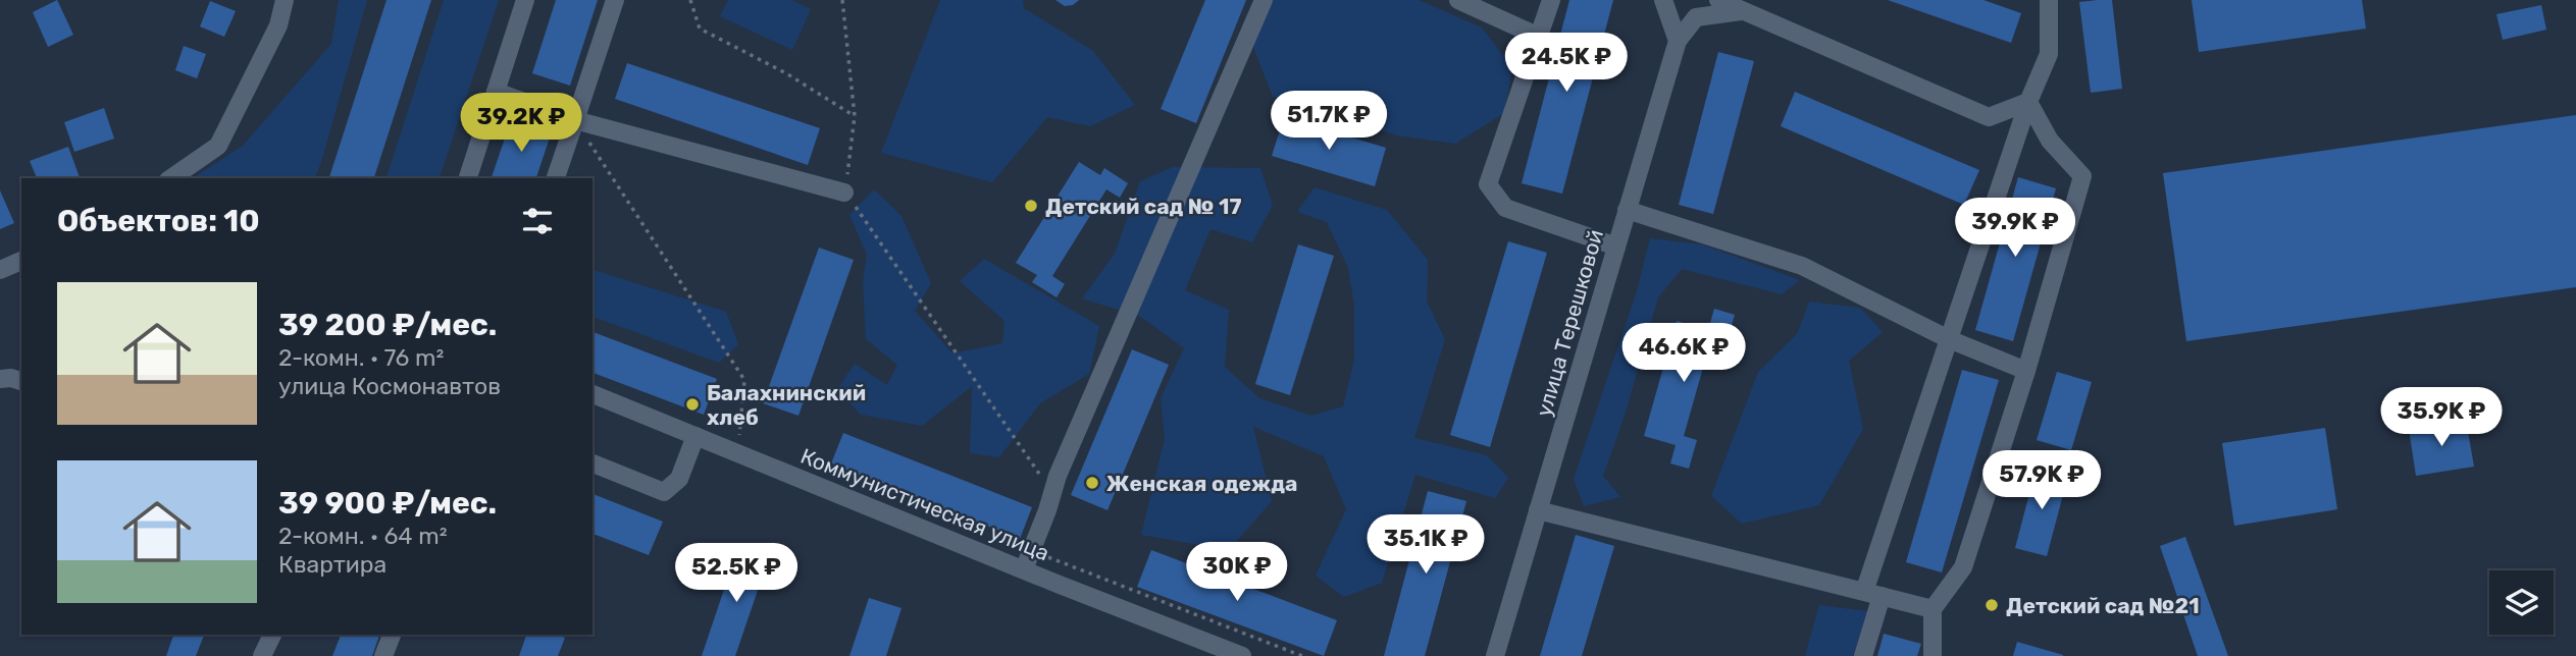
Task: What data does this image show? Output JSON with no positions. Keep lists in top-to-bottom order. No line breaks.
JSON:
{"streets":{"street":["улица Терешковой","Коммунистическая улица"]},"places":["Детский сад № 17","Балахнинский хлеб","Женская одежда","Детский сад №21"],"page":{"price":["24.5K ₽","51.7K ₽","39.2K ₽","39.9K ₽","46.6K ₽","35.9K ₽","57.9K ₽","35.1K ₽","30K ₽","52.5K ₽"],"heading":"Объектов: 10","list":[{"name":"39 200 ₽/мес.","note":"2-комн. · 76 m² · улица Космонавтов"},{"name":"39 900 ₽/мес.","note":"2-комн. · 64 m² · Квартира"}]}}
